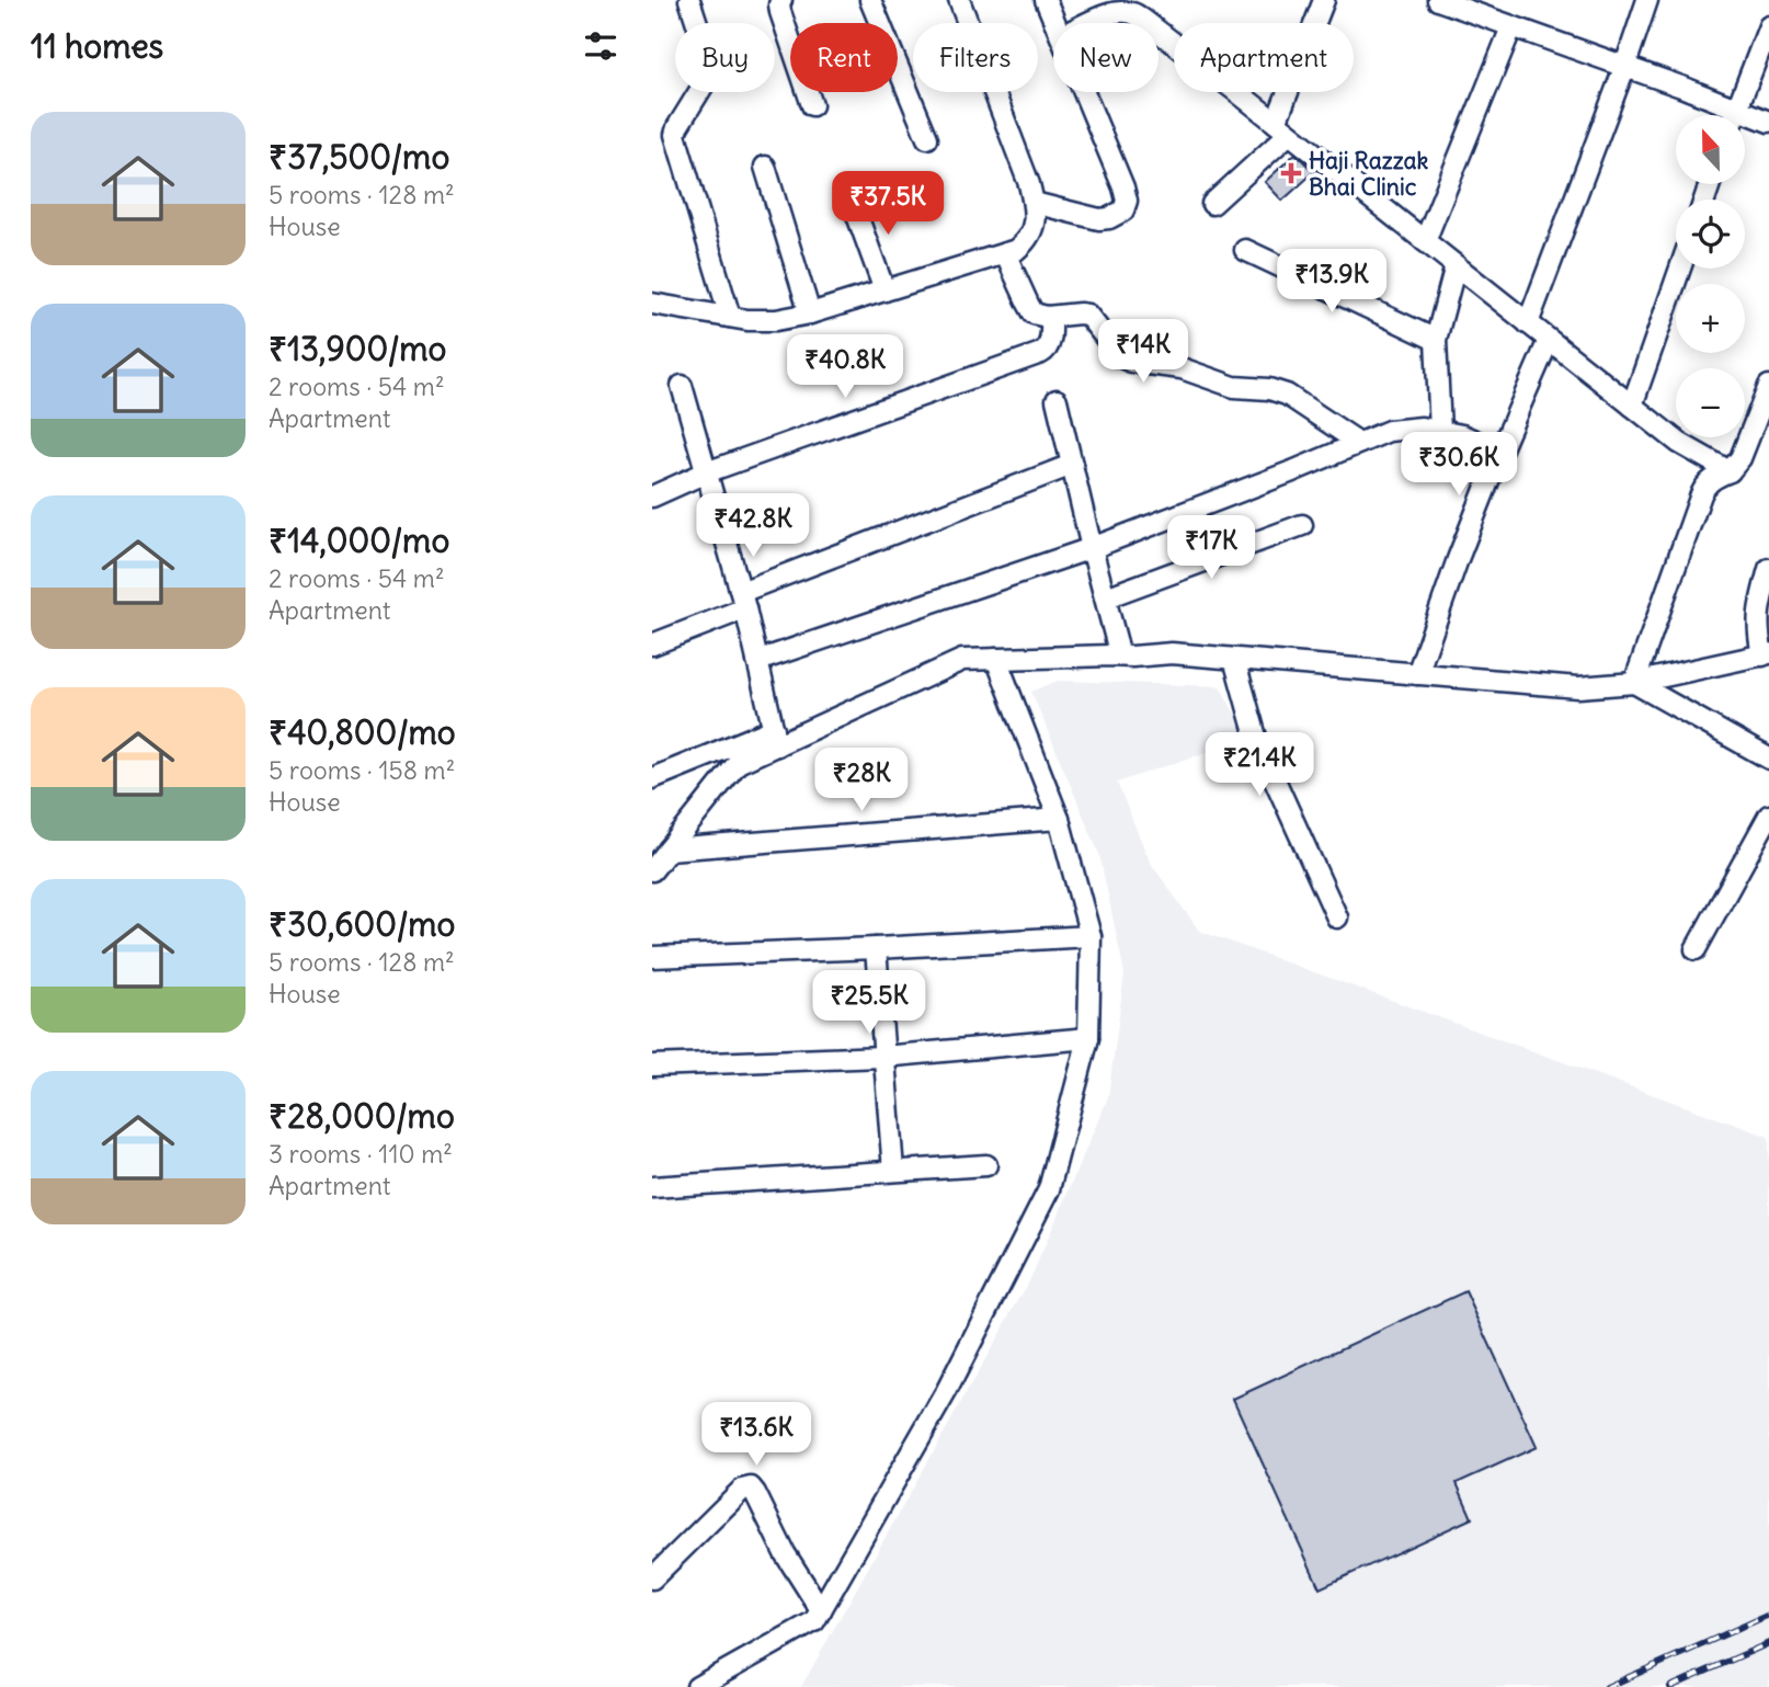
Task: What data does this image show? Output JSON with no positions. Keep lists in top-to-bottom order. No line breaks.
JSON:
{"places":{"health":["Haji Razzak Bhai Clinic"]},"north":"top","page":{"heading":"11 homes","chip":["Buy","Rent","Filters","New","Apartment"],"list":[{"name":"₹37,500/mo","note":"5 rooms · 128 m² · House"},{"name":"₹13,900/mo","note":"2 rooms · 54 m² · Apartment"},{"name":"₹14,000/mo","note":"2 rooms · 54 m² · Apartment"},{"name":"₹40,800/mo","note":"5 rooms · 158 m² · House"},{"name":"₹30,600/mo","note":"5 rooms · 128 m² · House"},{"name":"₹28,000/mo","note":"3 rooms · 110 m² · Apartment"}],"map_buttons":["+","−"],"price":["₹37.5K","₹13.9K","₹14K","₹40.8K","₹30.6K","₹42.8K","₹17K","₹21.4K","₹28K","₹25.5K","₹13.6K"]}}
